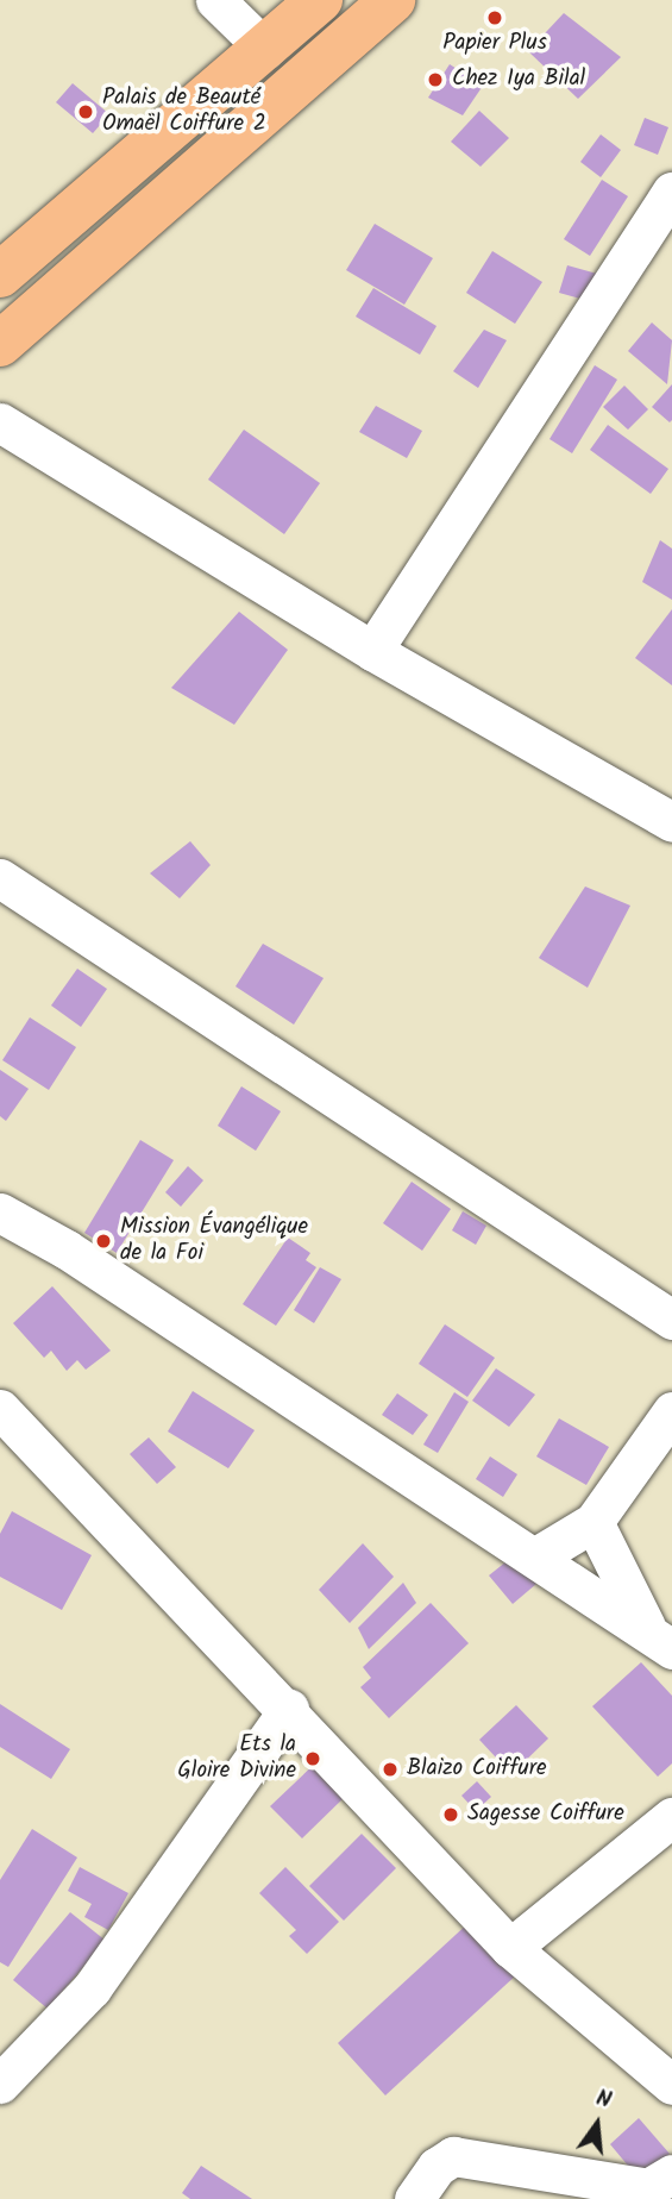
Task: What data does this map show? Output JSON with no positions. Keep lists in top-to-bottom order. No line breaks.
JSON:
{"places":["Papier Plus","Chez Iya Bilal","Palais de Beauté Omaël Coiffure 2","Mission Évangélique de la Foi","Ets la Gloire Divine","Blaizo Coiffure","Sagesse Coiffure"],"north":"top"}
